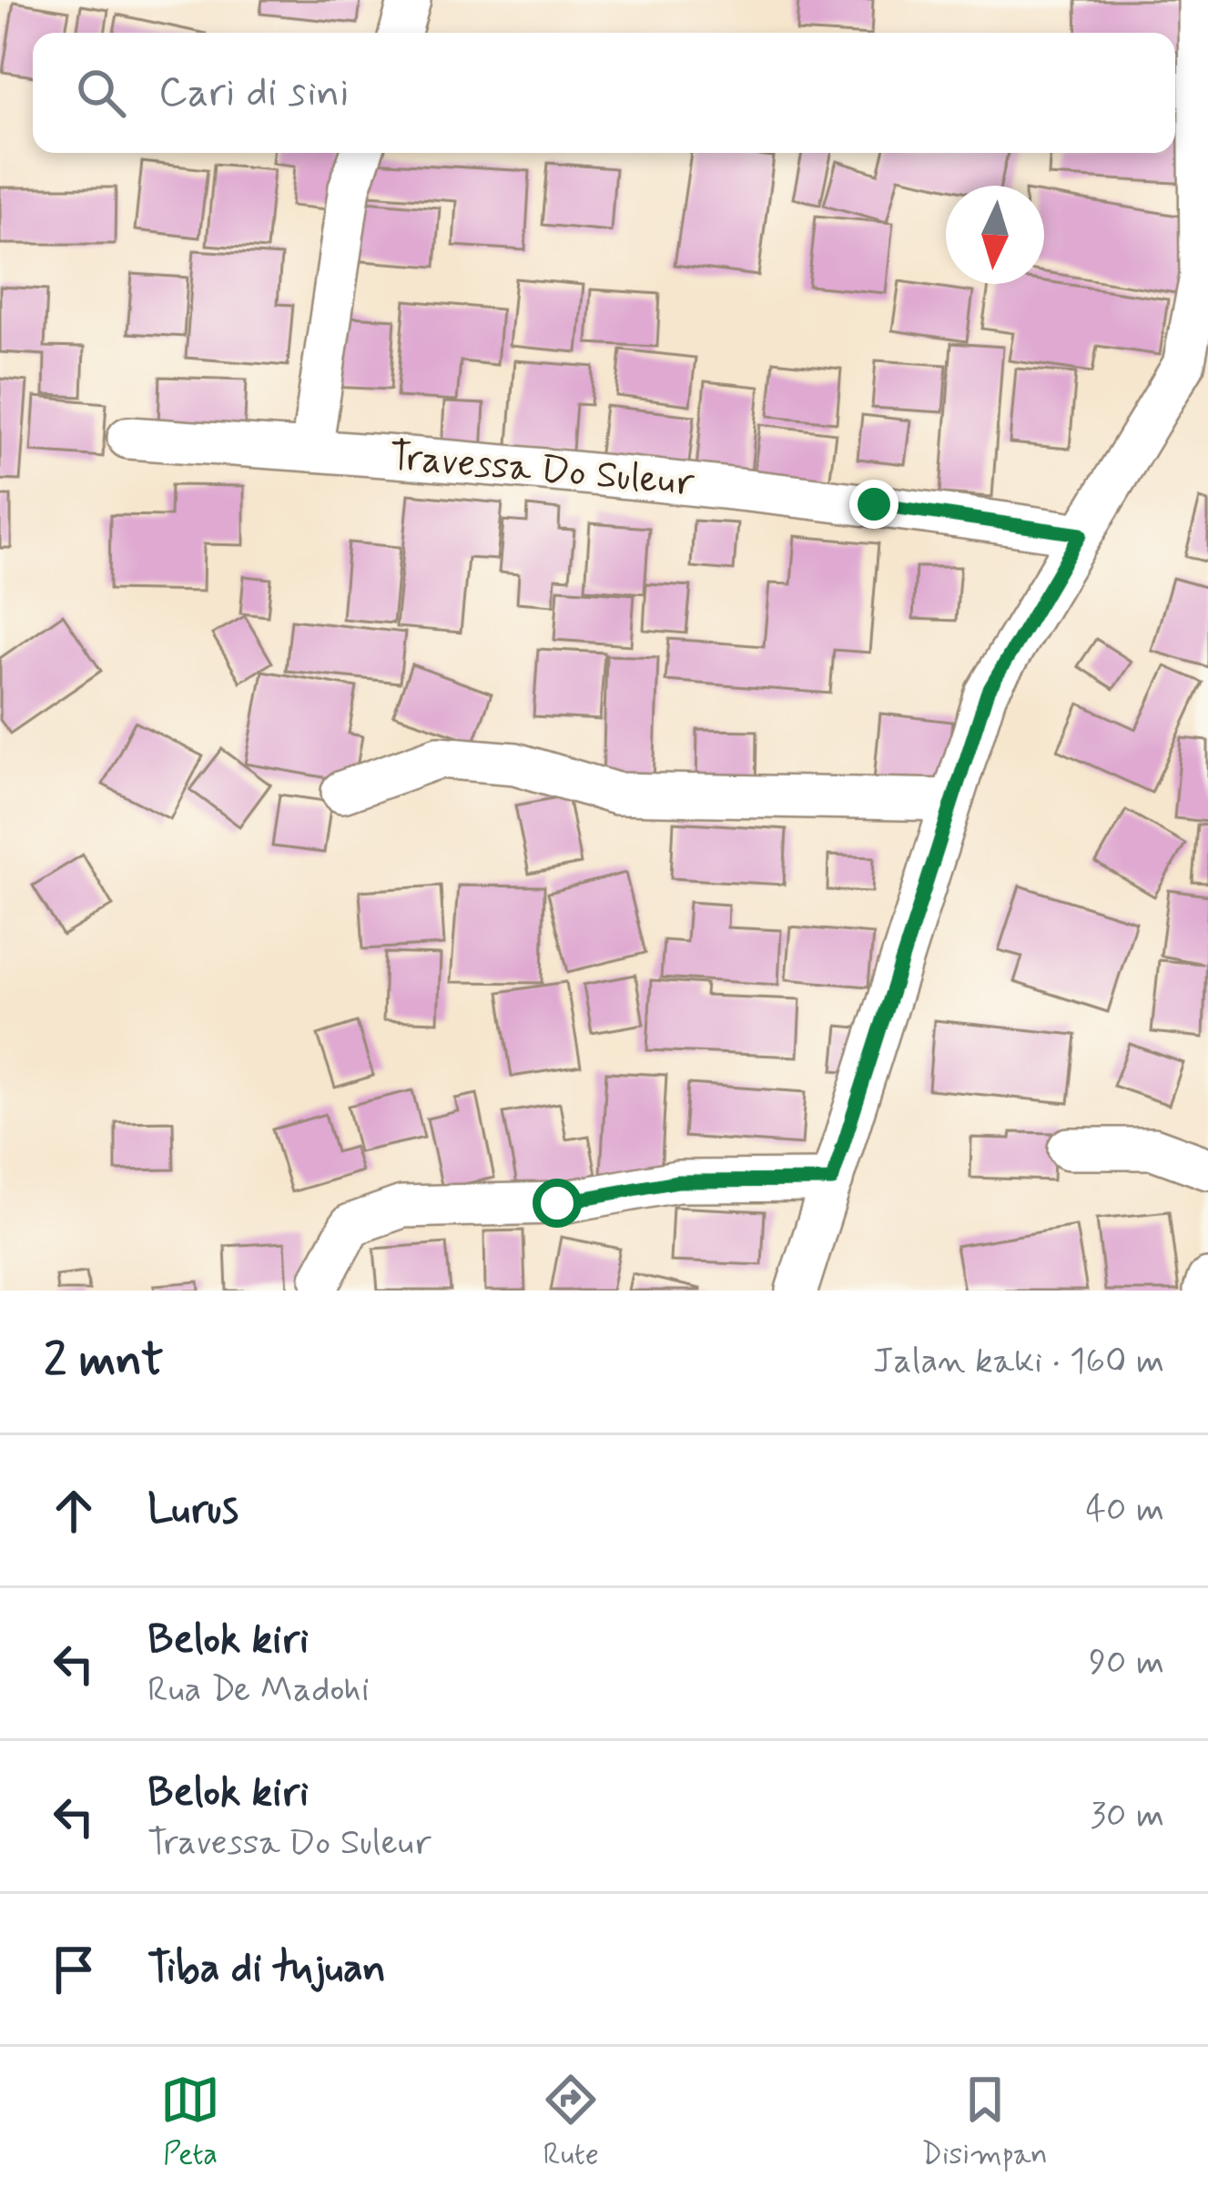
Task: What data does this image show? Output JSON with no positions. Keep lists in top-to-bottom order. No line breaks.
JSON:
{"streets":{"street":["Travessa Do Suleur"]},"north":"bottom","page":{"search":"Cari di sini","heading":["2 mnt","Jalan kaki · 160 m"],"list":[["Lurus","40 m"],["Belok kiri","Rua De Madohi","90 m"],["Belok kiri","Travessa Do Suleur","30 m"],"Tiba di tujuan"],"nav":["Peta","Rute","Disimpan"]}}
